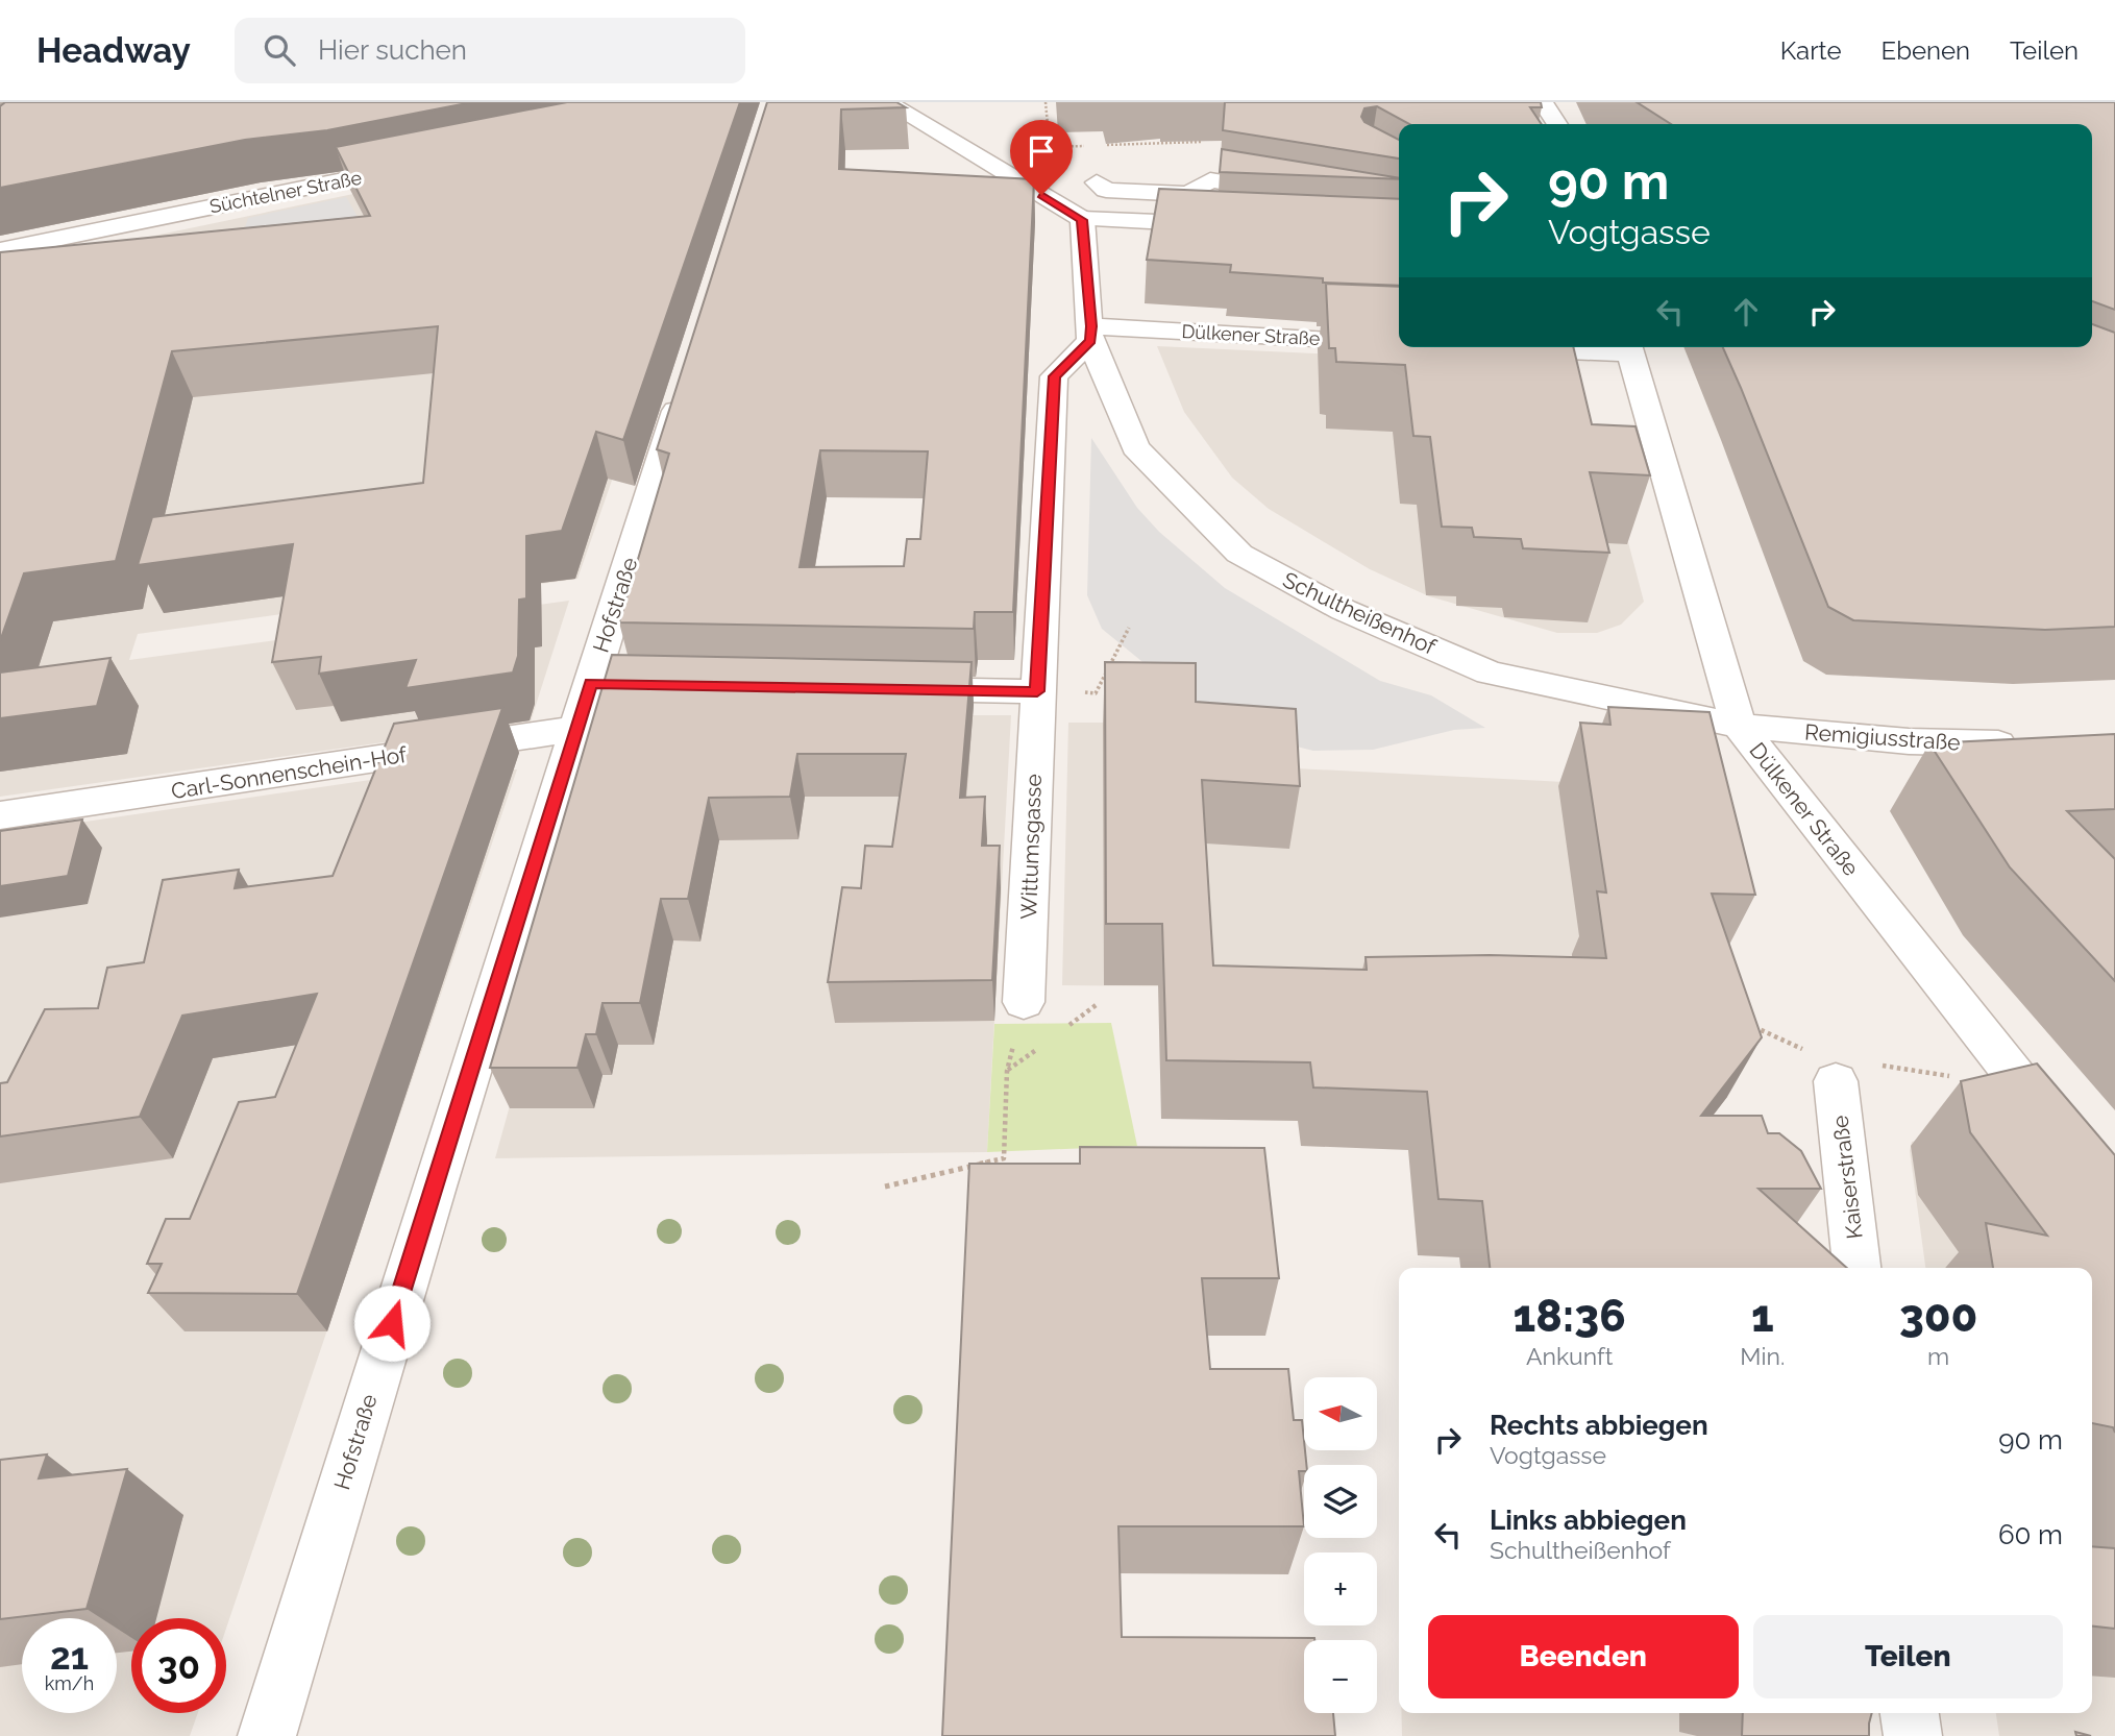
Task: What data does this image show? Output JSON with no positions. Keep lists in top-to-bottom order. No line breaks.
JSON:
{"streets":{"street":["Süchtelner Straße","Dülkener Straße","Hofstraße","Schultheißenhof","Remigiusstraße","Carl-Sonnenschein-Hof","Wittumsgasse","Kaiserstraße"]},"crossings":[["Dülkener Straße","Schultheißenhof"],["Dülkener Straße","Remigiusstraße"],["Hofstraße","Carl-Sonnenschein-Hof"],["Schultheißenhof","Remigiusstraße"]],"north":"left","page":{"header":"Headway","search":"Hier suchen","nav":["Karte","Ebenen","Teilen"],"turn":["90 m","Vogtgasse"],"eta":["18:36","Ankunft","1","Min.","300","m"],"map_buttons":["+","−"],"list":[{"name":"Rechts abbiegen","note":"Vogtgasse","value":"90 m"},{"name":"Links abbiegen","note":"Schultheißenhof","value":"60 m"}],"buttons":["Beenden","Teilen"],"speed":"21 km/h","limit":"30"}}
